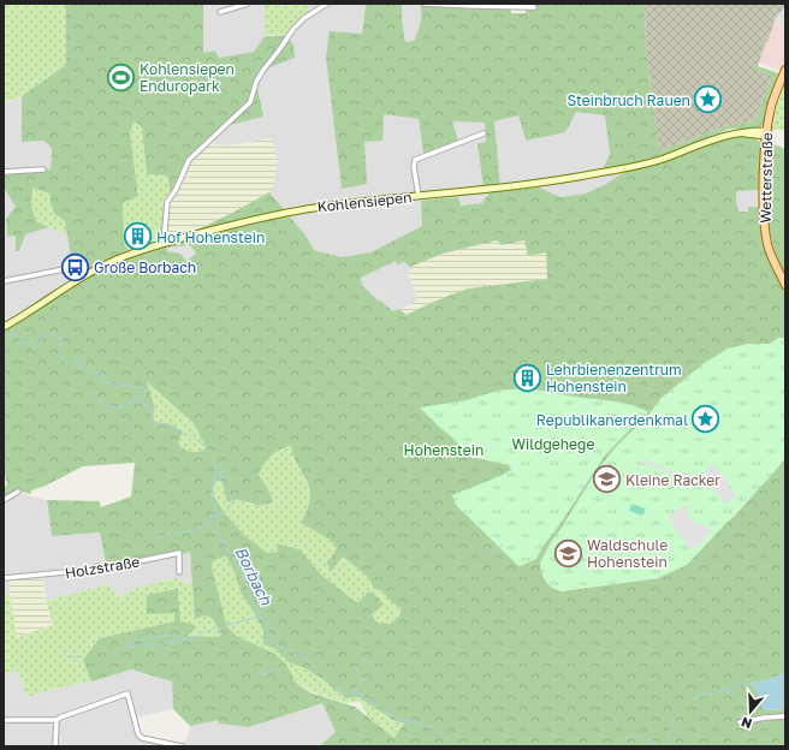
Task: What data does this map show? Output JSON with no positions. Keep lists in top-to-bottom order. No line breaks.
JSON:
{"streets":{"main road":["Wetterstraße"],"street":["Kohlensiepen","Holzstraße"]},"crossings":[["Wetterstraße","Kohlensiepen"]],"water":["Borbach"],"parks":["Wildgehege","Hohenstein"],"places":{"sports":["Kohlensiepen Enduropark"],"place":["Steinbruch Rauen","Republikanerdenkmal"],"building":["Hof Hohenstein","Lehrbienenzentrum Hohenstein"],"bus stop":["Große Borbach"],"school or university":["Kleine Racker","Waldschule Hohenstein"]},"north":"bottom"}
